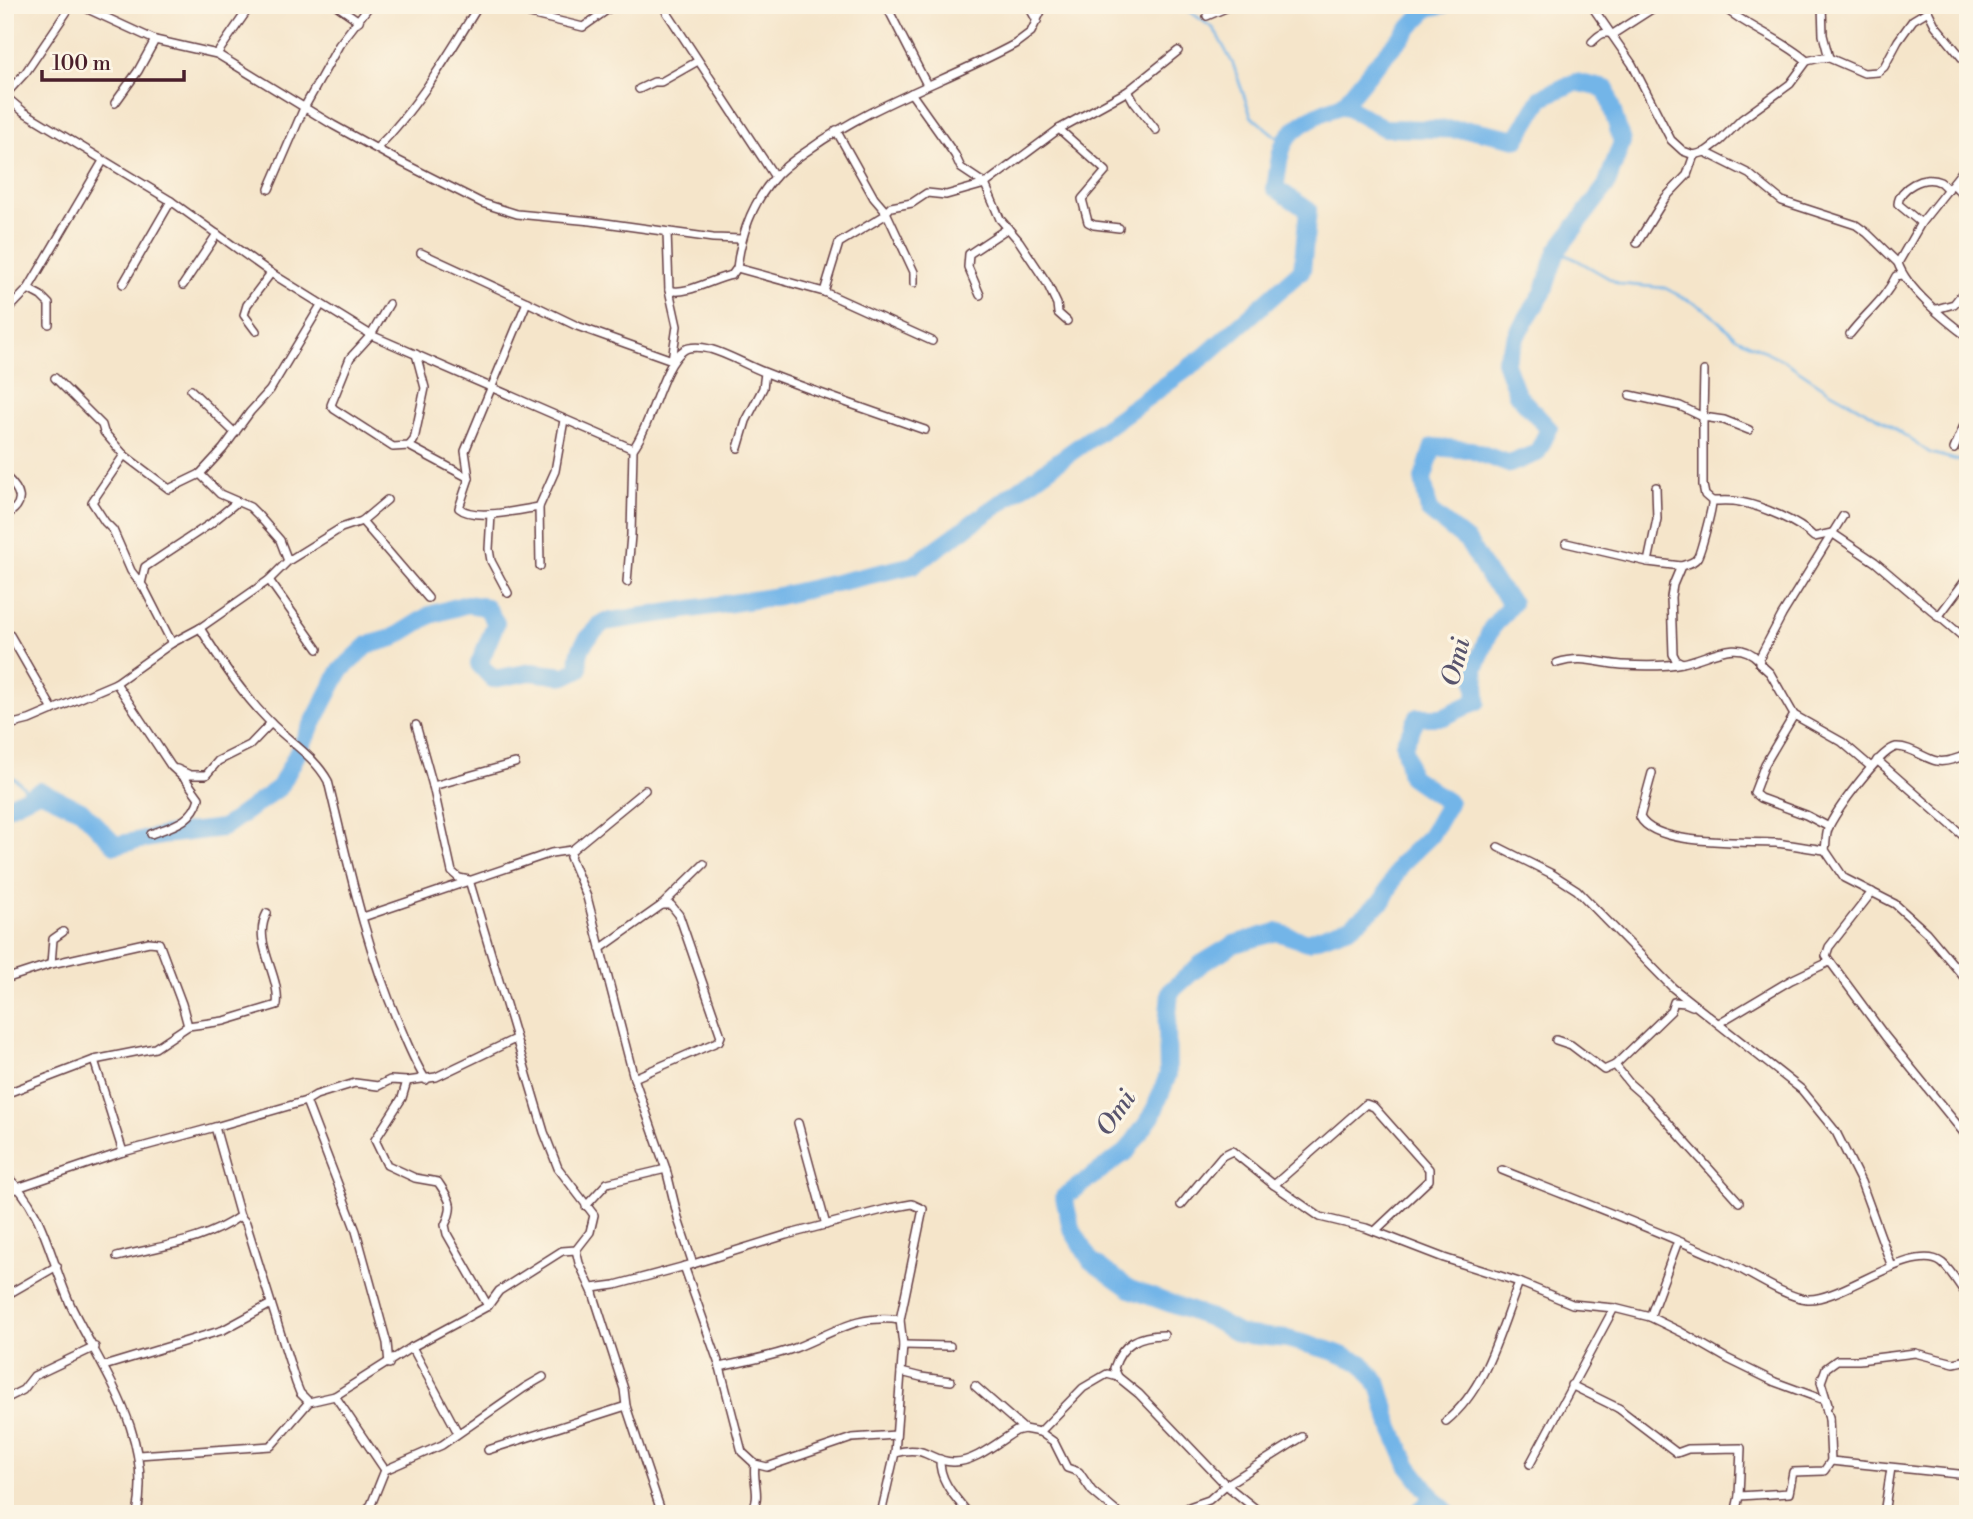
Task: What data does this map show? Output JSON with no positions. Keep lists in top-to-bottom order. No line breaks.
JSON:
{"water":["Omi"],"scale_bar":"100 m"}
